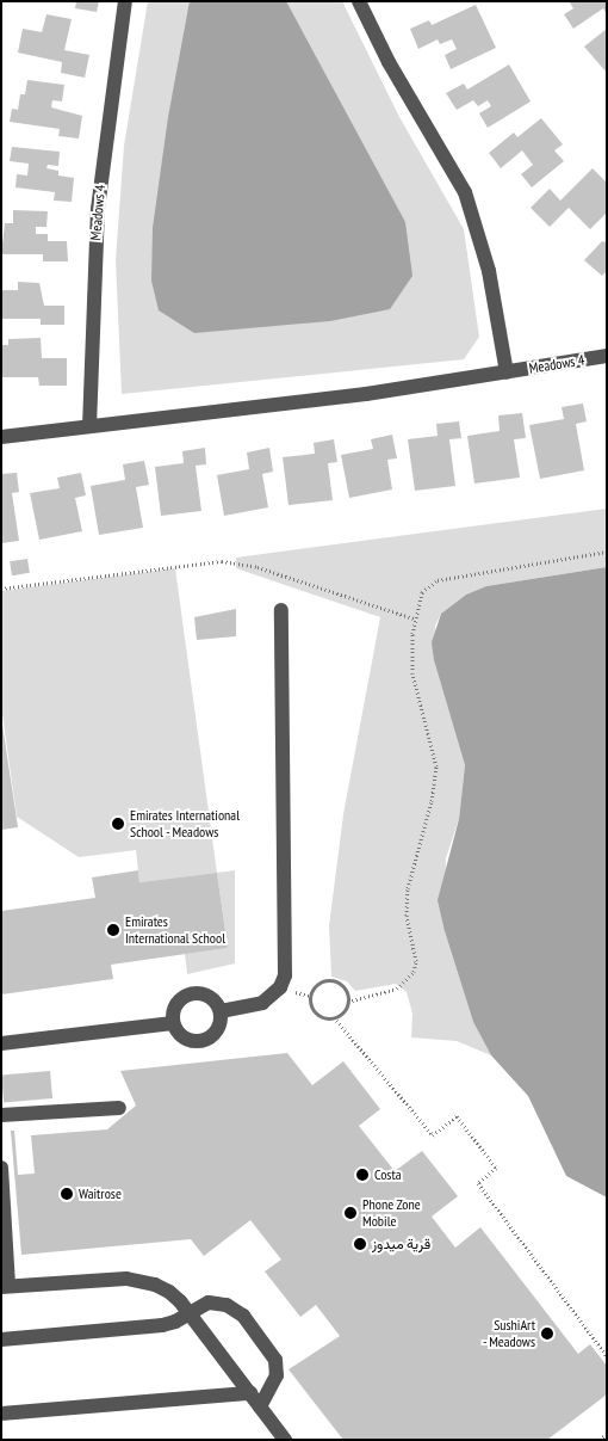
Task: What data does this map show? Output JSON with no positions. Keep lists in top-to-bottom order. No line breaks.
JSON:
{"streets":{"street":["Meadows 4"]},"places":["Emirates International School - Meadows","Emirates International School","Costa","Waitrose","Phone Zone Mobile","قرية ميدوز","SushiArt - Meadows"]}
